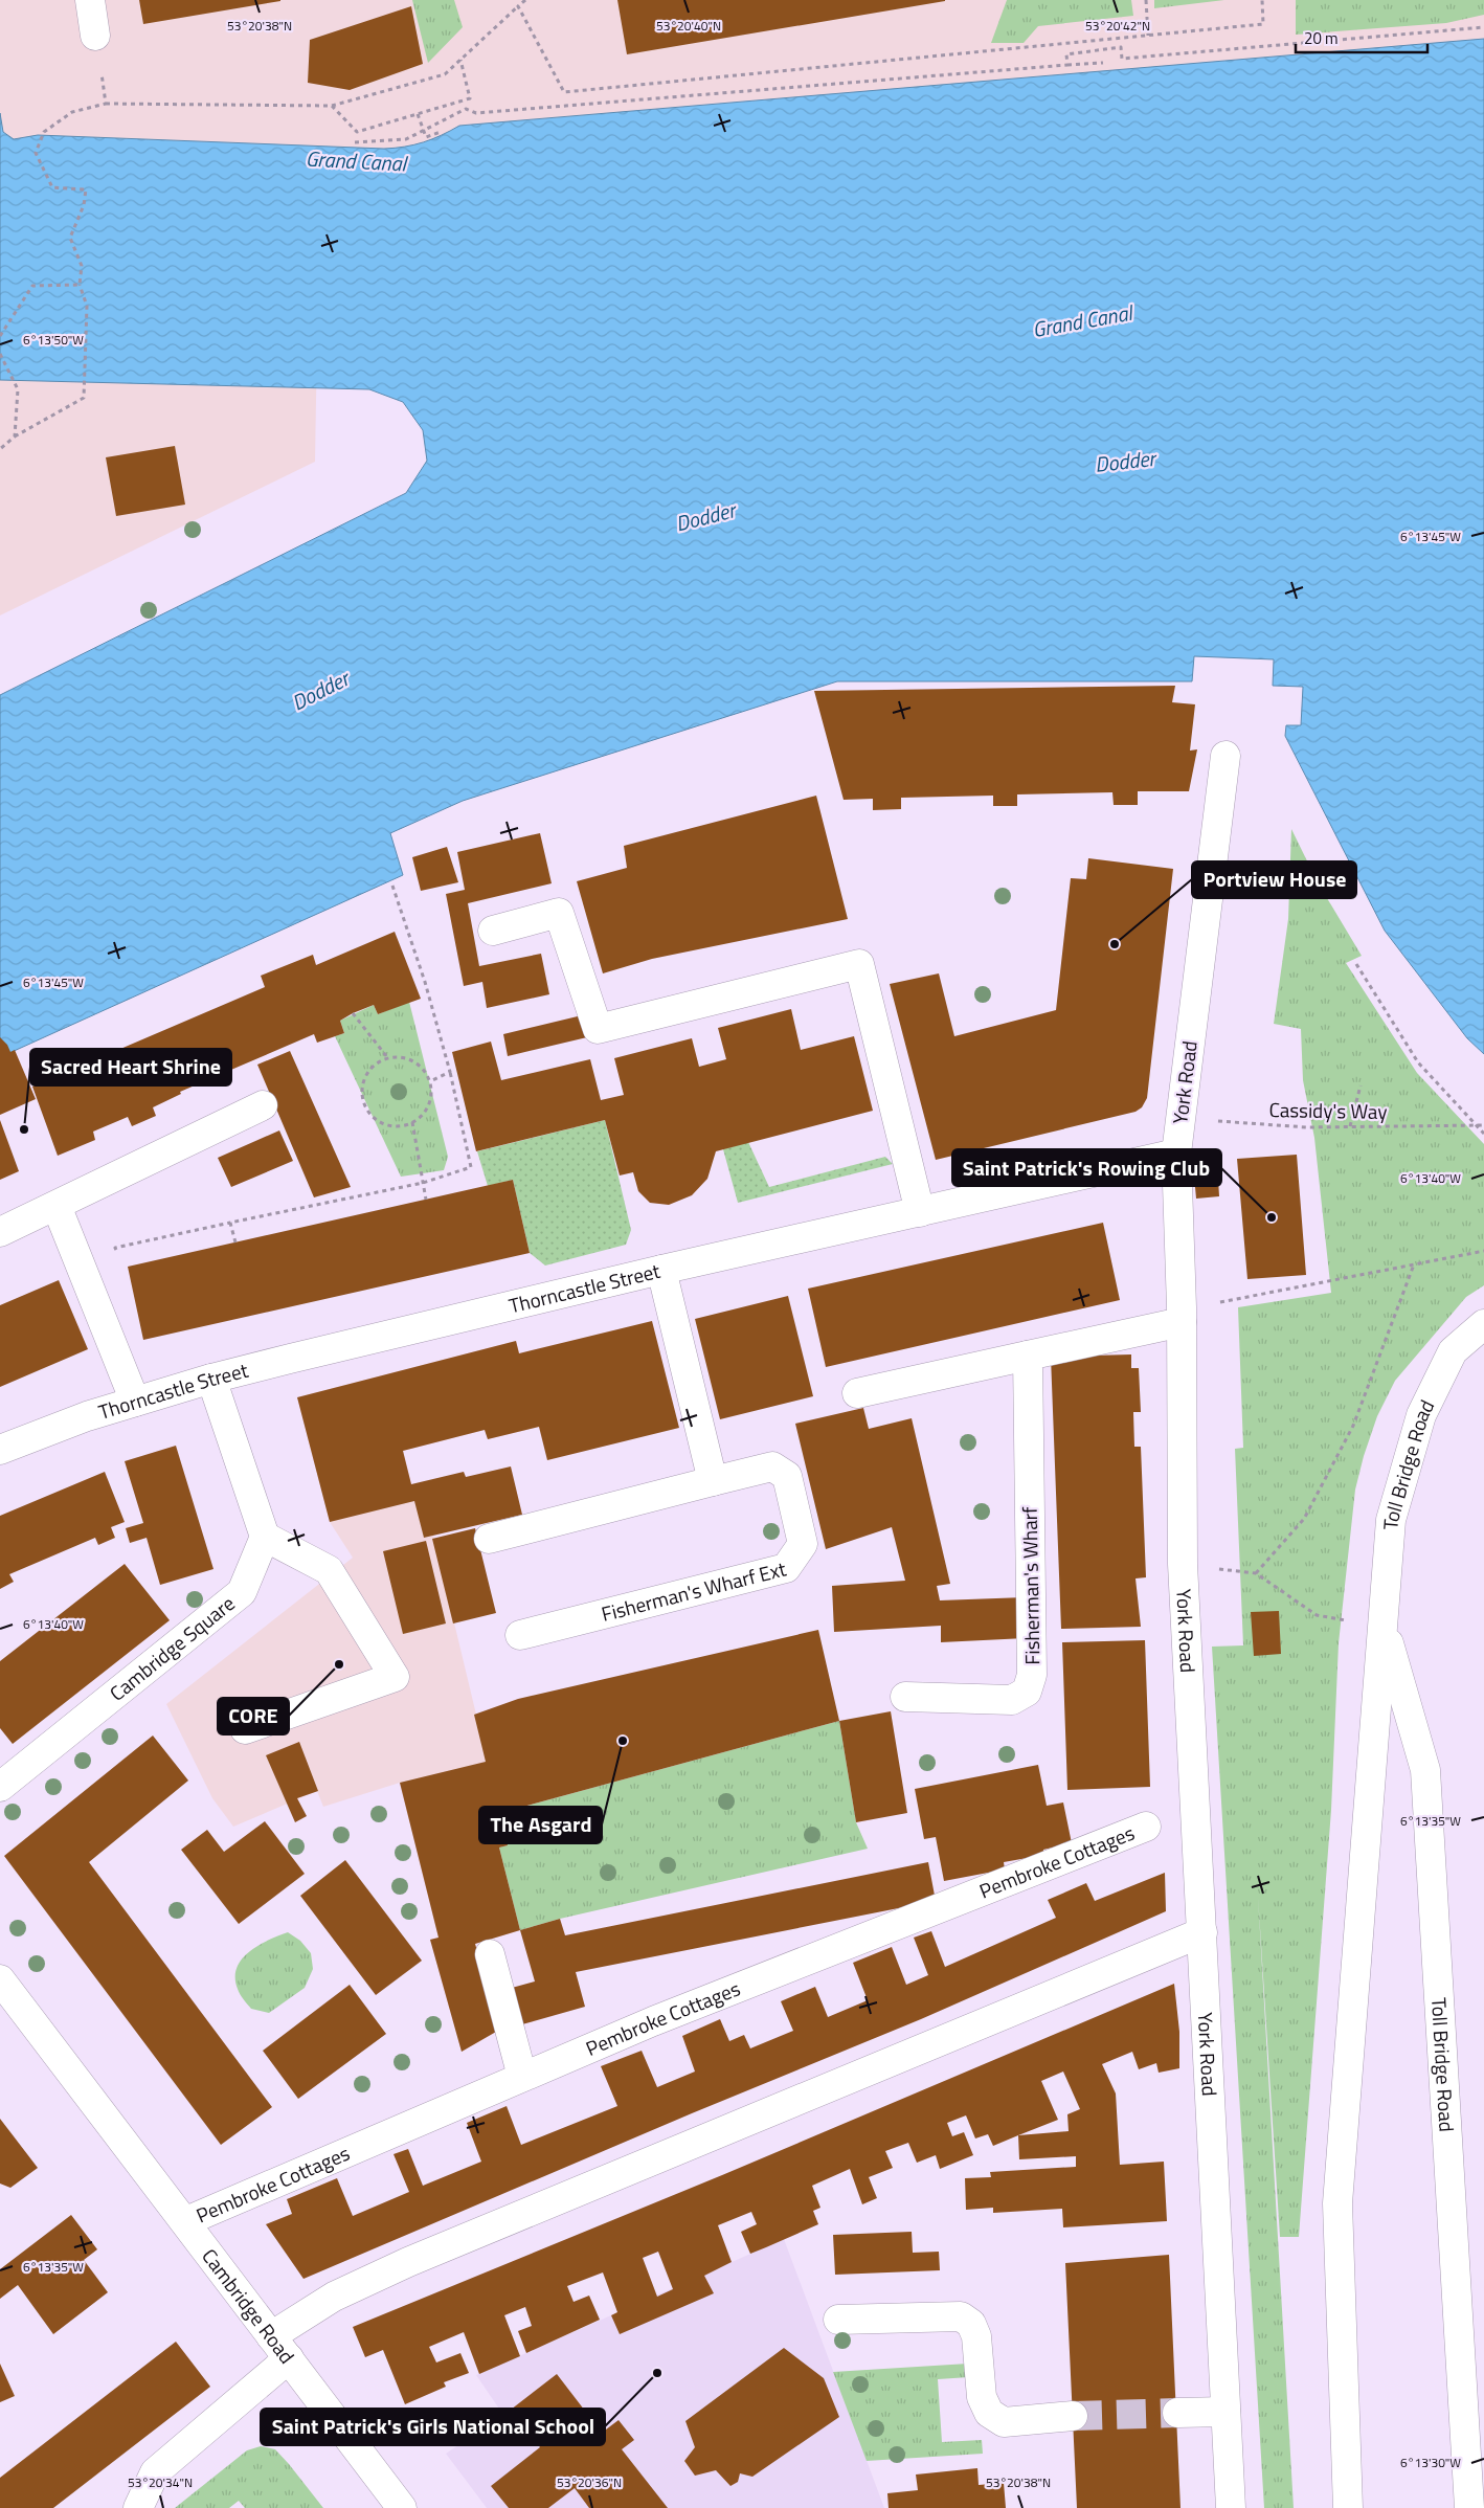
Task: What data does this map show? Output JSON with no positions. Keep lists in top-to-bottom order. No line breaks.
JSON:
{"streets":{"street":["York Road","Thorncastle Street","Toll Bridge Road","Fisherman's Wharf","Fisherman's Wharf Ext","Cambridge Square","Pembroke Cottages","Cambridge Road"],"path":["Cassidy's Way"]},"crossings":[["York Road","Cassidy's Way"],["York Road","Thorncastle Street"],["Pembroke Cottages","Cambridge Road"]],"water":["Grand Canal","Dodder"],"places":["Portview House","Sacred Heart Shrine","Saint Patrick's Rowing Club","CORE","The Asgard","Saint Patrick's Girls National School"],"scale_bar":"20 m","coordinates":["53°20'38\"N","53°20'40\"N","53°20'42\"N","6°13'50\"W","6°13'45\"W","6°13'40\"W","6°13'35\"W","6°13'30\"W","53°20'34\"N","53°20'36\"N"]}
